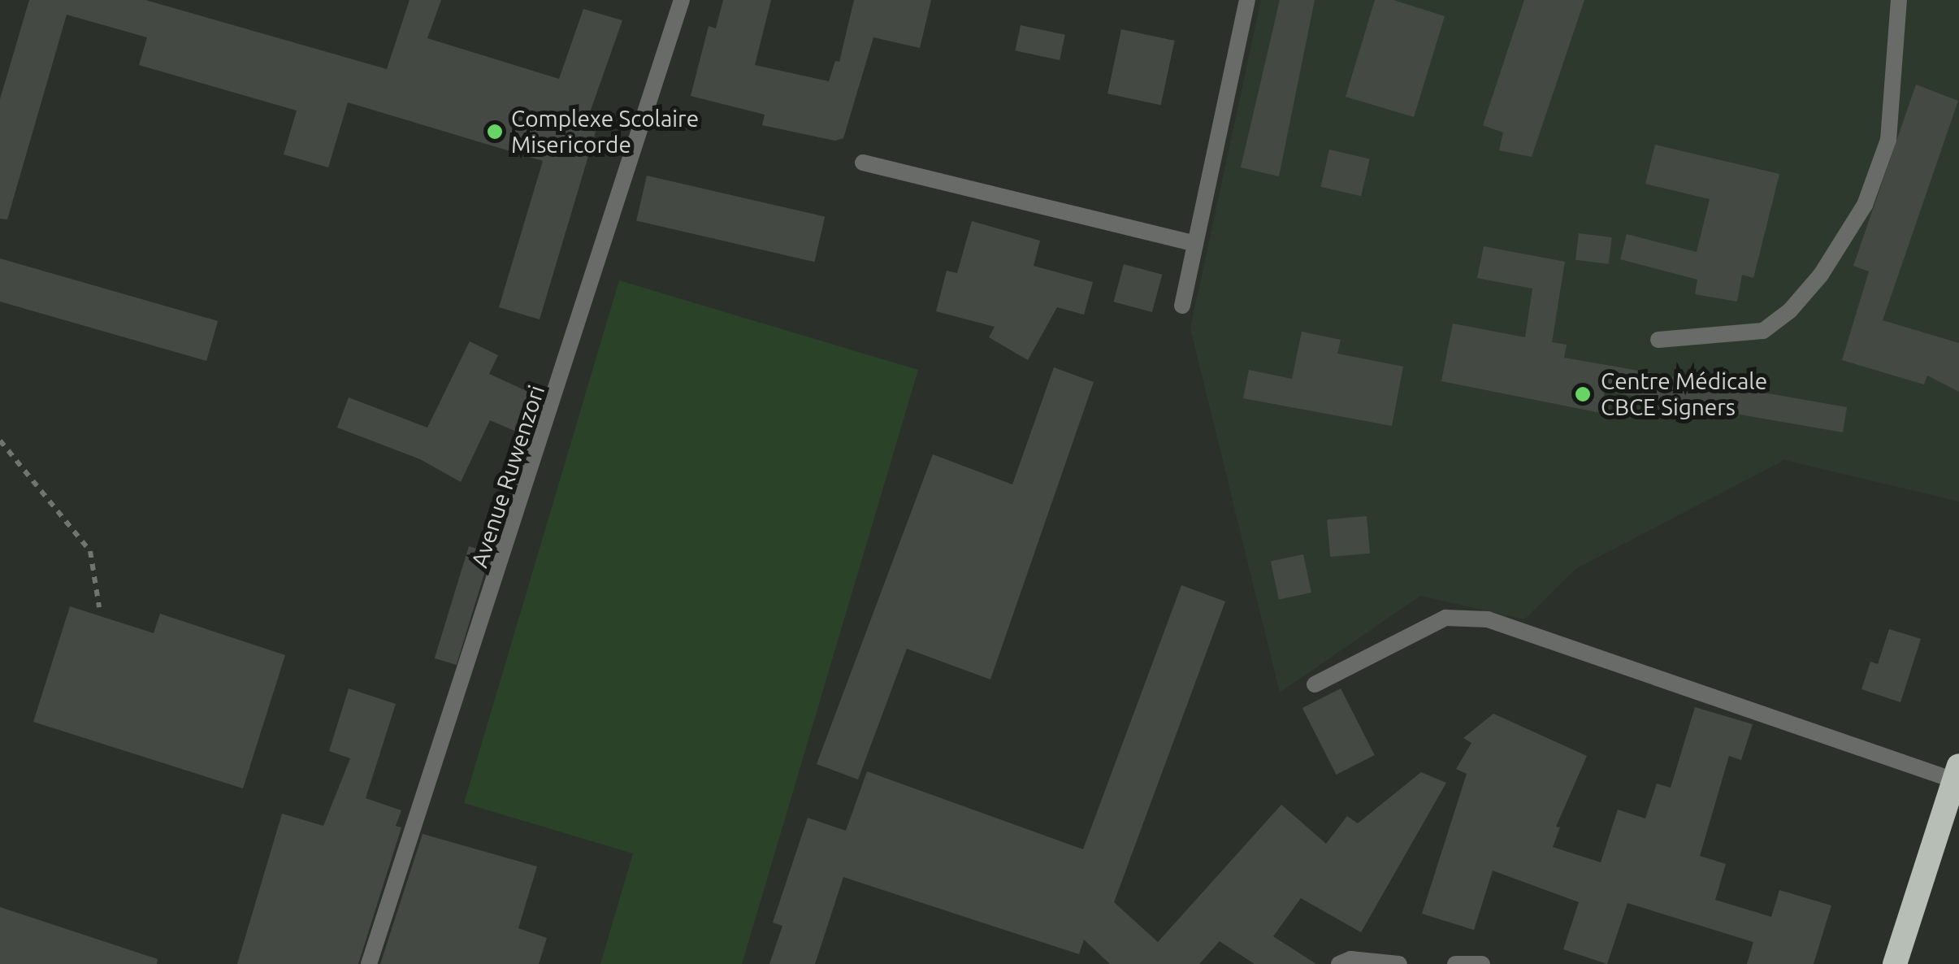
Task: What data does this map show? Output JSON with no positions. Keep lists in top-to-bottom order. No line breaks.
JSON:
{"streets":{"street":["Avenue Ruwenzori"]},"places":["Complexe Scolaire Misericorde","Centre Médicale CBCE Signers"]}
